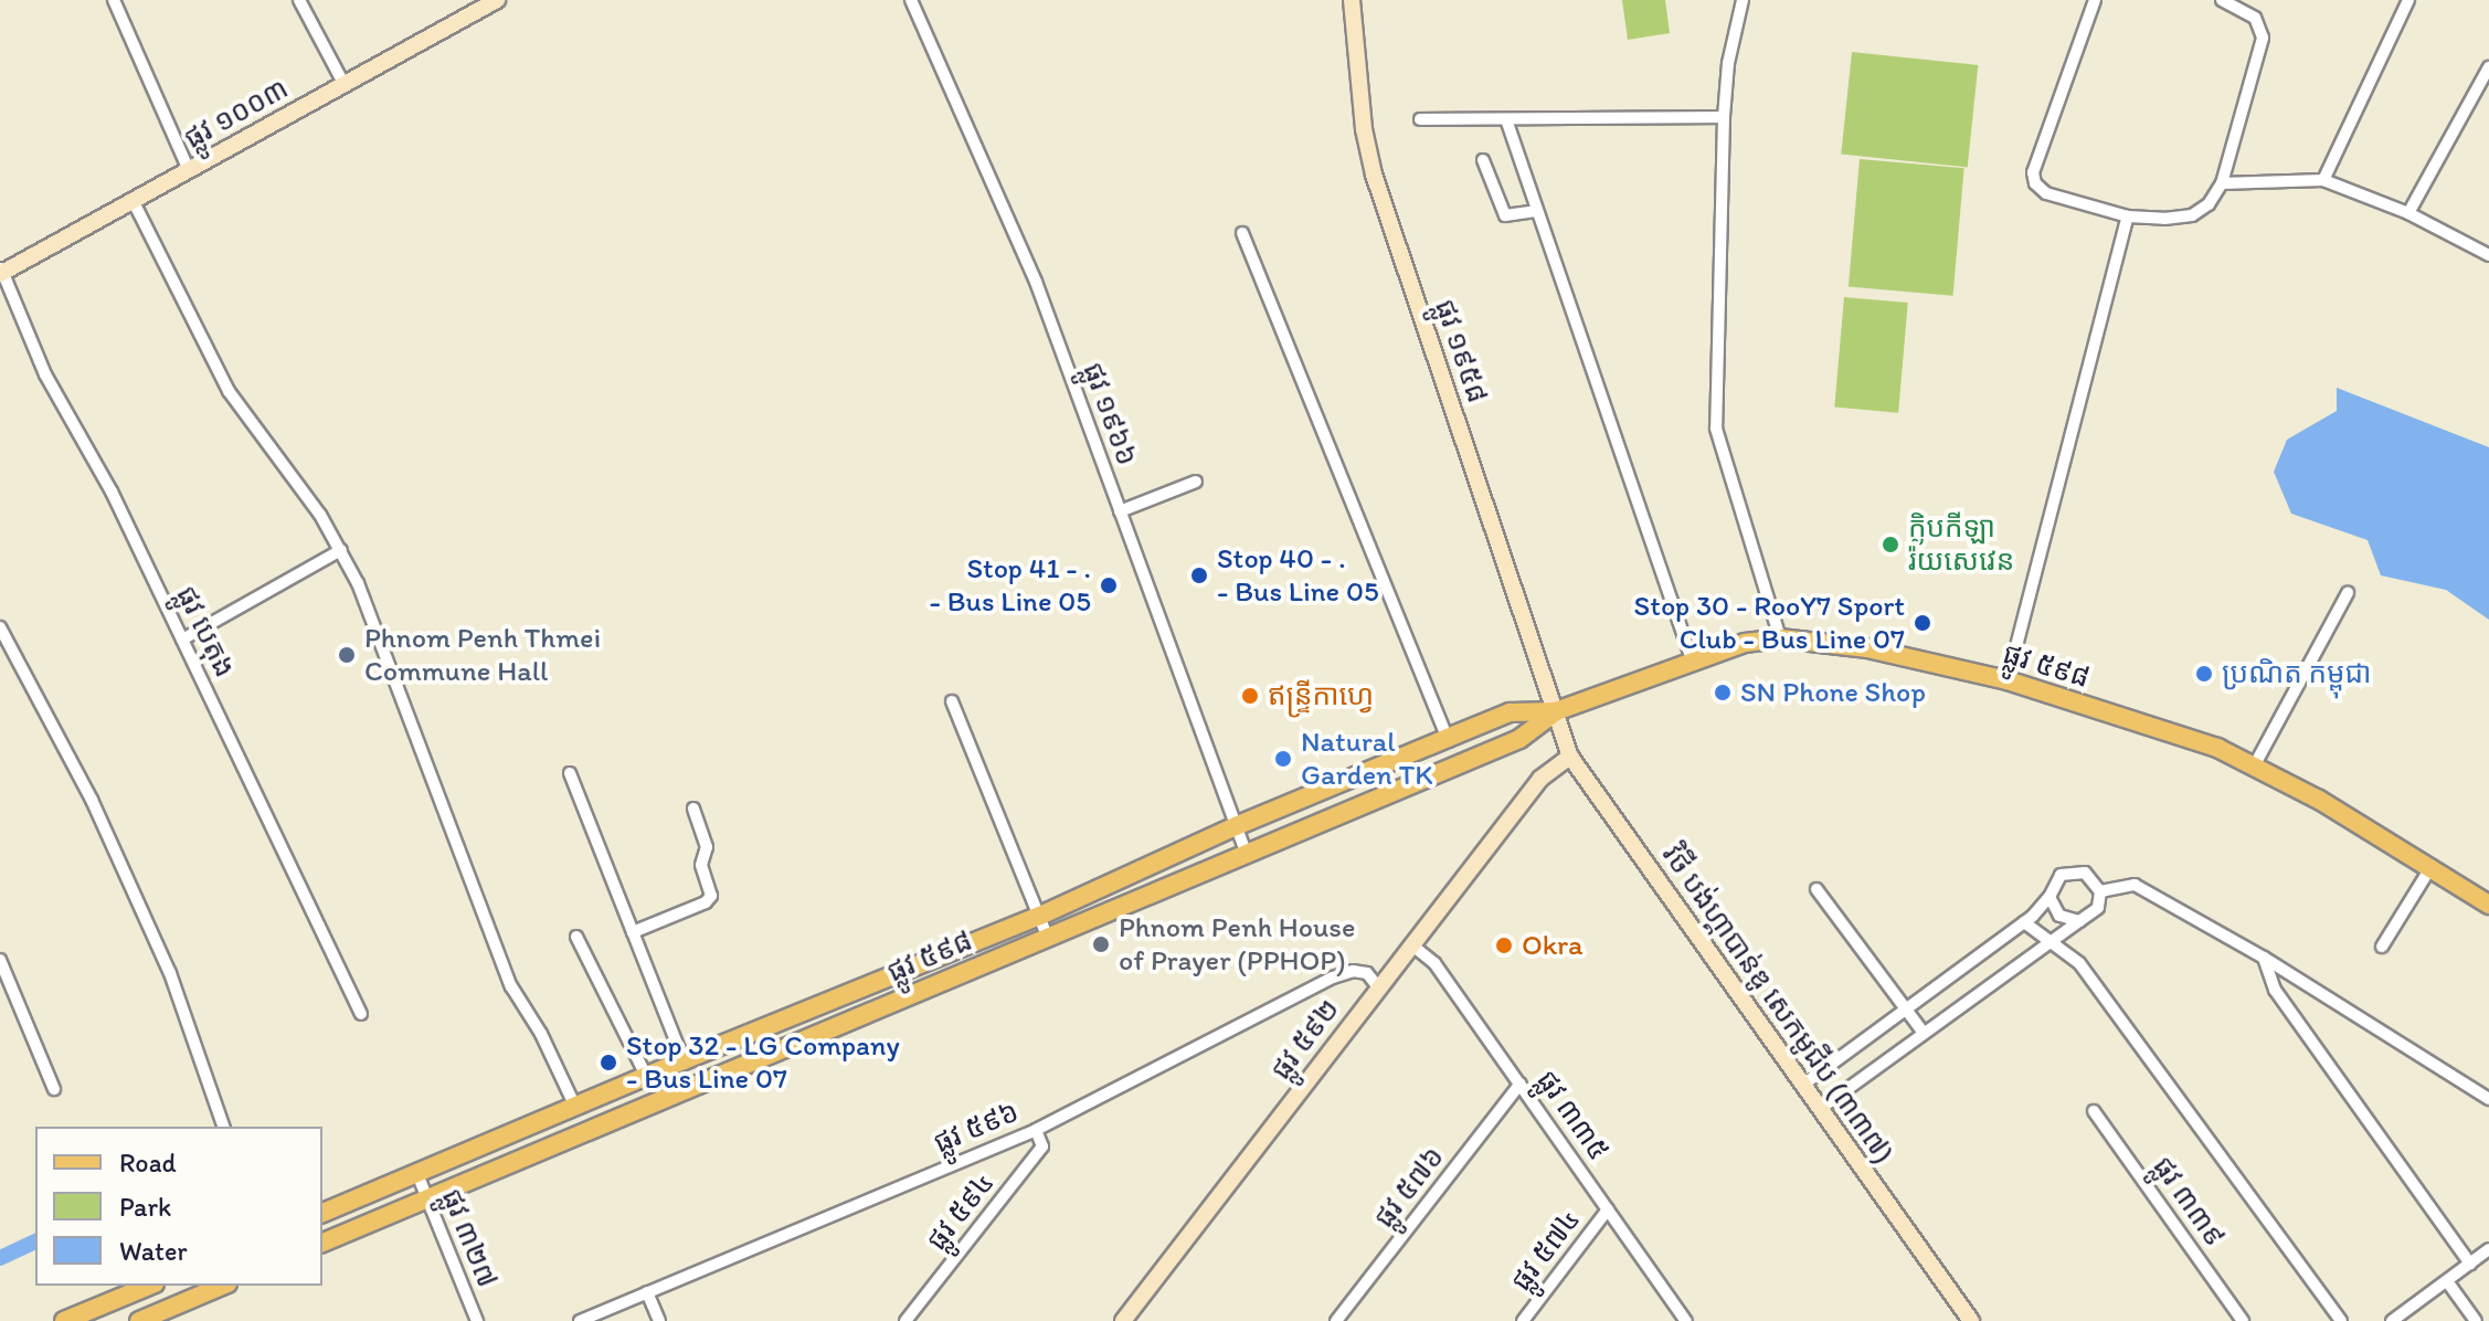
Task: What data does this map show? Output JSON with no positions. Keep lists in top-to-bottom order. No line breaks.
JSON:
{"streets":{"main road":["ផ្លូវ ៥៩៨"],"street":["ផ្លូវ ១០០៣","ផ្លូវ ១៩៥៨","ផ្លូវ ១៩៦៦","ផ្លូវ បេតុង","វិថី បង់ហ្គាបាន់ឌូ សេកមូជីប (៣៣៧)","ផ្លូវ ៥៩២","ផ្លូវ ៣៣៥","ផ្លូវ ៥៩៦","ផ្លូវ ៥៧៦","ផ្លូវ ៣៣៩","ផ្លូវ ៥៩៤","ផ្លូវ ៣២៧","ផ្លូវ ៥៧៤"]},"crossings":[["ផ្លូវ ១០០៣","ផ្លូវ បេតុង"],["ផ្លូវ ១៩៥៨","ផ្លូវ ៥៩៨"],["ផ្លូវ ១៩៥៨","វិថី បង់ហ្គាបាន់ឌូ សេកមូជីប (៣៣៧)"],["ផ្លូវ ១៩៦៦","ផ្លូវ ៥៩៨"],["ផ្លូវ ៥៩៨","វិថី បង់ហ្គាបាន់ឌូ សេកមូជីប (៣៣៧)"],["ផ្លូវ ៥៩៨","ផ្លូវ ៣២៧"],["វិថី បង់ហ្គាបាន់ឌូ សេកមូជីប (៣៣៧)","ផ្លូវ ៥៩២"],["ផ្លូវ ៥៩២","ផ្លូវ ៣៣៥"],["ផ្លូវ ៥៩២","ផ្លូវ ៥៩៦"],["ផ្លូវ ៣៣៥","ផ្លូវ ៥៧៦"],["ផ្លូវ ៣៣៥","ផ្លូវ ៥៧៤"],["ផ្លូវ ៥៩៦","ផ្លូវ ៥៩៤"]],"places":["ក្លិបកីឡា រ៉យសេវេន","Stop 40 - . - Bus Line 05","Stop 41 - . - Bus Line 05","Stop 30 - RooY7 Sport Club - Bus Line 07","Phnom Penh Thmei Commune Hall","ប្រណិត កម្ពុជា","SN Phone Shop","ឥន្ទ្រីកាហ្វេ","Natural Garden TK","Phnom Penh House of Prayer (PPHOP)","Okra","Stop 32 - LG Company - Bus Line 07"],"legend":["Road","Park","Water"]}
